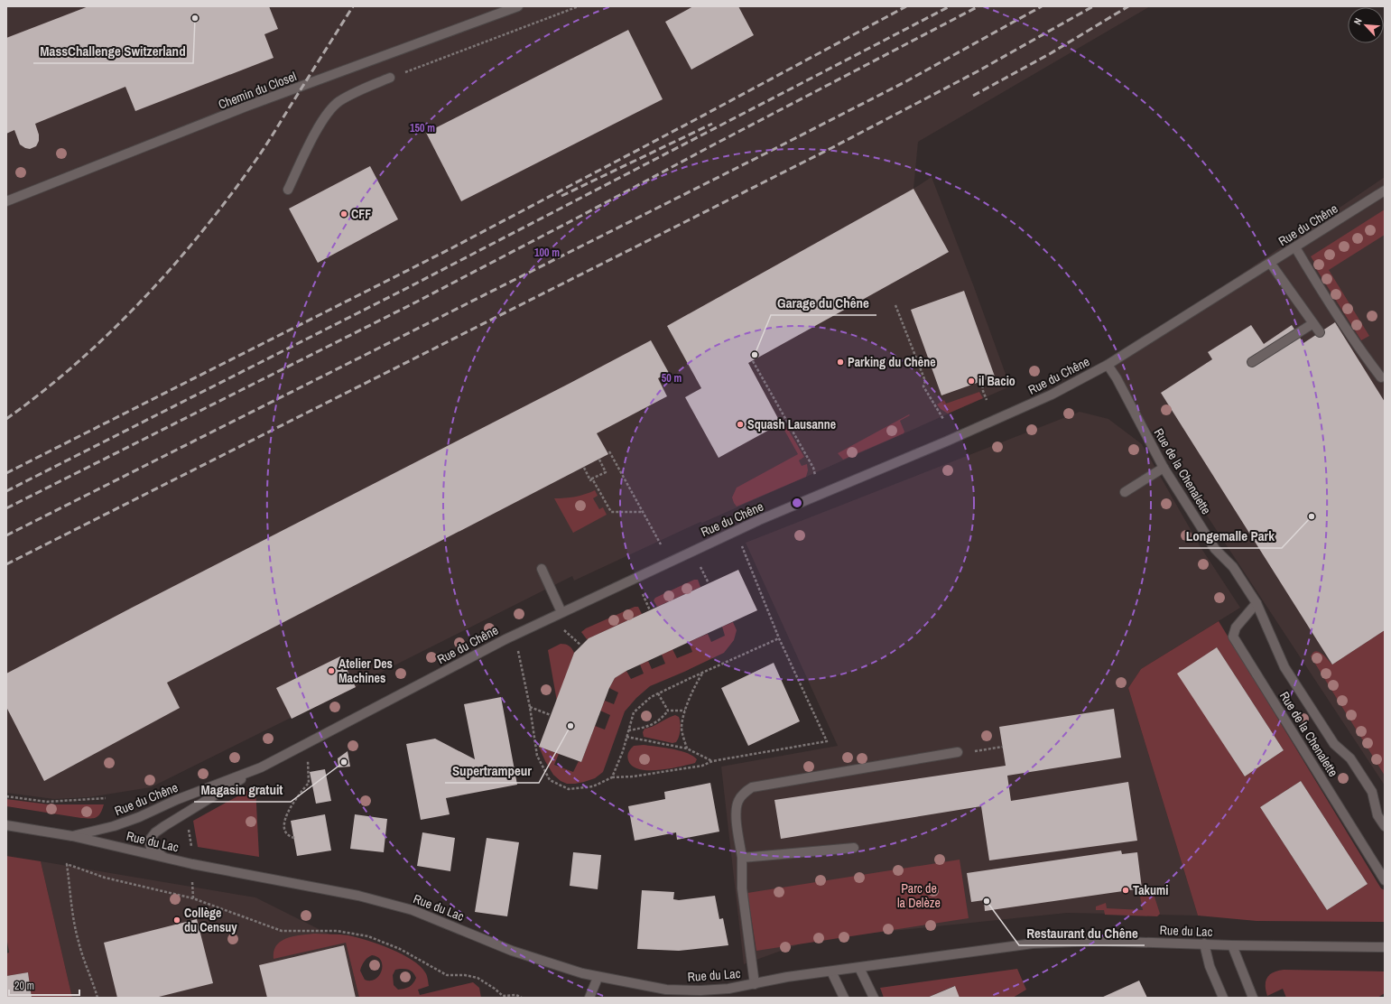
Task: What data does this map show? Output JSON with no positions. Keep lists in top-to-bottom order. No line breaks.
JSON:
{"streets":{"street":["Chemin du Closel","Rue du Chêne","Rue de la Chenalette","Rue du Lac"]},"crossings":[["Rue du Chêne","Rue de la Chenalette"],["Rue du Chêne","Rue du Lac"]],"parks":["Parc de la Delèze"],"places":["MassChallenge Switzerland","CFF","Garage du Chêne","Parking du Chêne","il Bacio","Squash Lausanne","Longemalle Park","Atelier Des Machines","Supertrampeur","Magasin gratuit","Takumi","Restaurant du Chêne","Collège du Censuy"],"scale_bar":"20 m","north":"top left","rings":["150 m","100 m","50 m"]}
